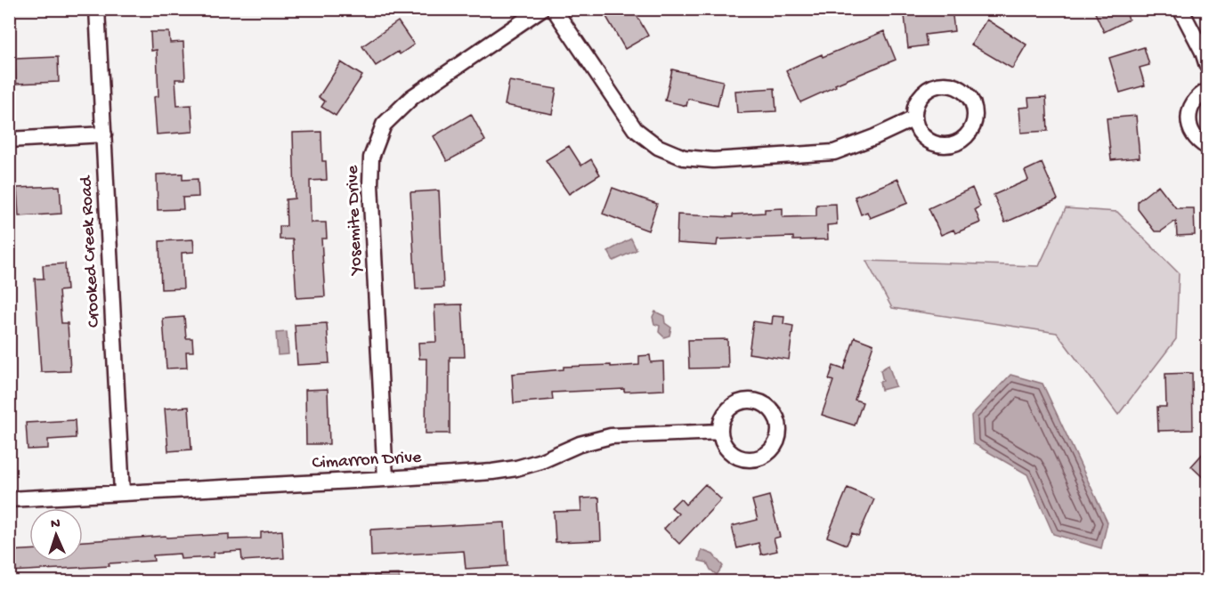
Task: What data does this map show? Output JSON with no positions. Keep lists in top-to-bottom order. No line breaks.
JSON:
{"streets":{"street":["Yosemite Drive","Crooked Creek Road","Cimarron Drive"]},"crossings":[["Yosemite Drive","Cimarron Drive"],["Crooked Creek Road","Cimarron Drive"]],"north":"top"}
